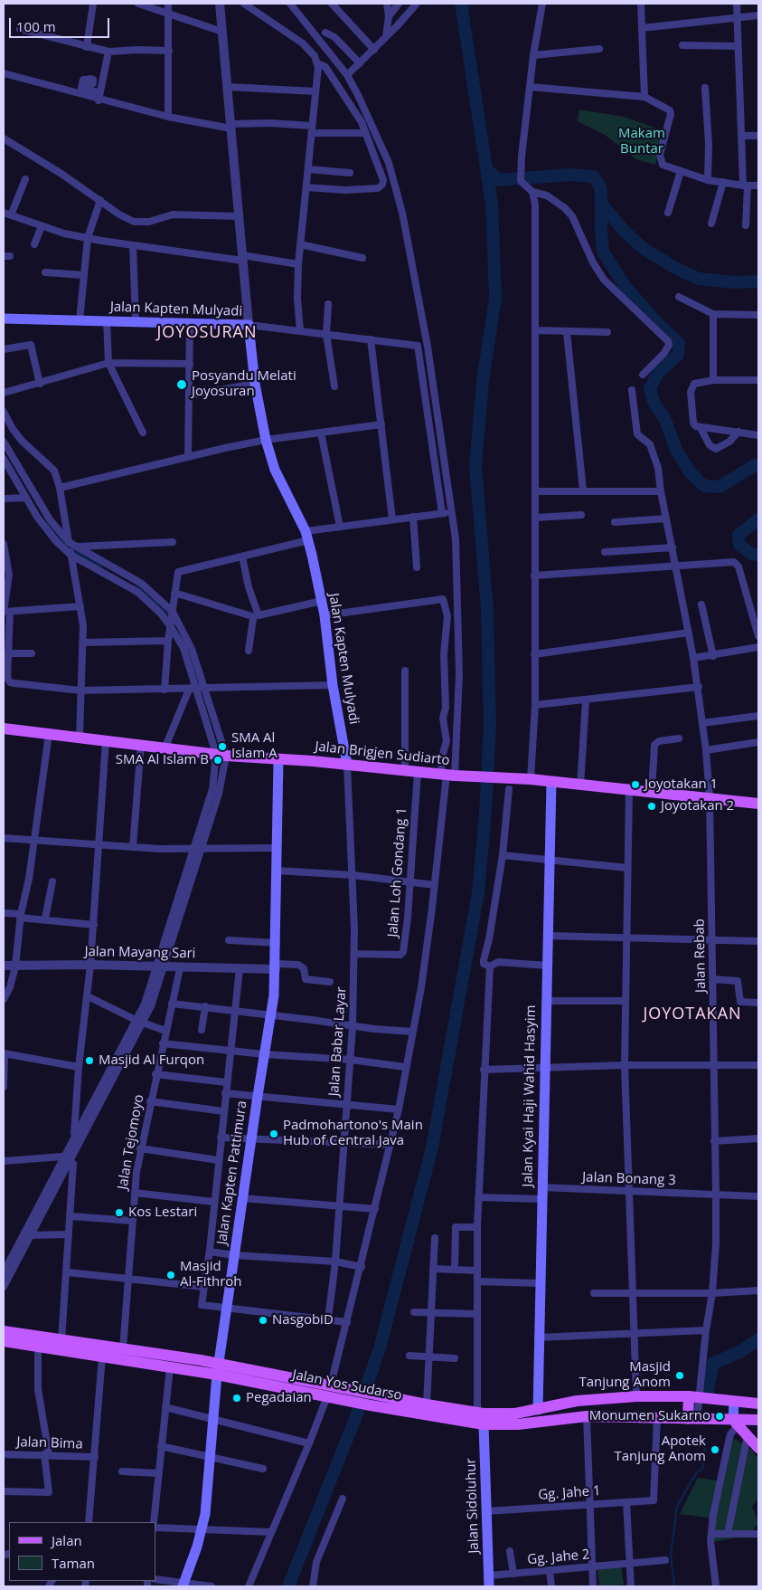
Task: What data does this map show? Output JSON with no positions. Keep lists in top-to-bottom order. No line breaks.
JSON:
{"streets":{"main road":["Jalan Kapten Mulyadi","Jalan Brigjen Sudiarto","Jalan Kyai Haji Wahid Hasyim","Jalan Kapten Pattimura","Jalan Yos Sudarso","Jalan Sidoluhur"],"street":["Jalan Loh Gondang 1","Jalan Mayang Sari","Jalan Rebab","Jalan Babar Layar","Jalan Tejomoyo","Jalan Bonang 3","Jalan Bima","Gg. Jahe 1","Gg. Jahe 2"]},"crossings":[["Jalan Kapten Mulyadi","Jalan Brigjen Sudiarto"],["Jalan Kapten Mulyadi","Jalan Babar Layar"],["Jalan Brigjen Sudiarto","Jalan Loh Gondang 1"],["Jalan Brigjen Sudiarto","Jalan Rebab"],["Jalan Brigjen Sudiarto","Jalan Babar Layar"],["Jalan Brigjen Sudiarto","Jalan Kyai Haji Wahid Hasyim"],["Jalan Brigjen Sudiarto","Jalan Kapten Pattimura"],["Jalan Loh Gondang 1","Jalan Babar Layar"],["Jalan Mayang Sari","Jalan Tejomoyo"],["Jalan Mayang Sari","Jalan Kapten Pattimura"],["Jalan Rebab","Jalan Bonang 3"],["Jalan Kyai Haji Wahid Hasyim","Jalan Bonang 3"],["Jalan Tejomoyo","Jalan Yos Sudarso"],["Jalan Kapten Pattimura","Jalan Yos Sudarso"],["Jalan Yos Sudarso","Gg. Jahe 1"],["Jalan Yos Sudarso","Jalan Sidoluhur"],["Gg. Jahe 1","Jalan Sidoluhur"],["Jalan Sidoluhur","Gg. Jahe 2"]],"districts":["JOYOSURAN","JOYOTAKAN"],"parks":["Makam Buntar"],"places":["Posyandu Melati Joyosuran","SMA Al Islam A","SMA Al Islam B","Joyotakan 1","Joyotakan 2","Masjid Al Furqon","Padmohartono's Main Hub of Central Java","Kos Lestari","Masjid Al-Fithroh","NasgobiD","Masjid Tanjung Anom","Pegadaian","Monumen Sukarno","Apotek Tanjung Anom"],"legend":["Jalan","Taman"],"scale_bar":"100 m"}
